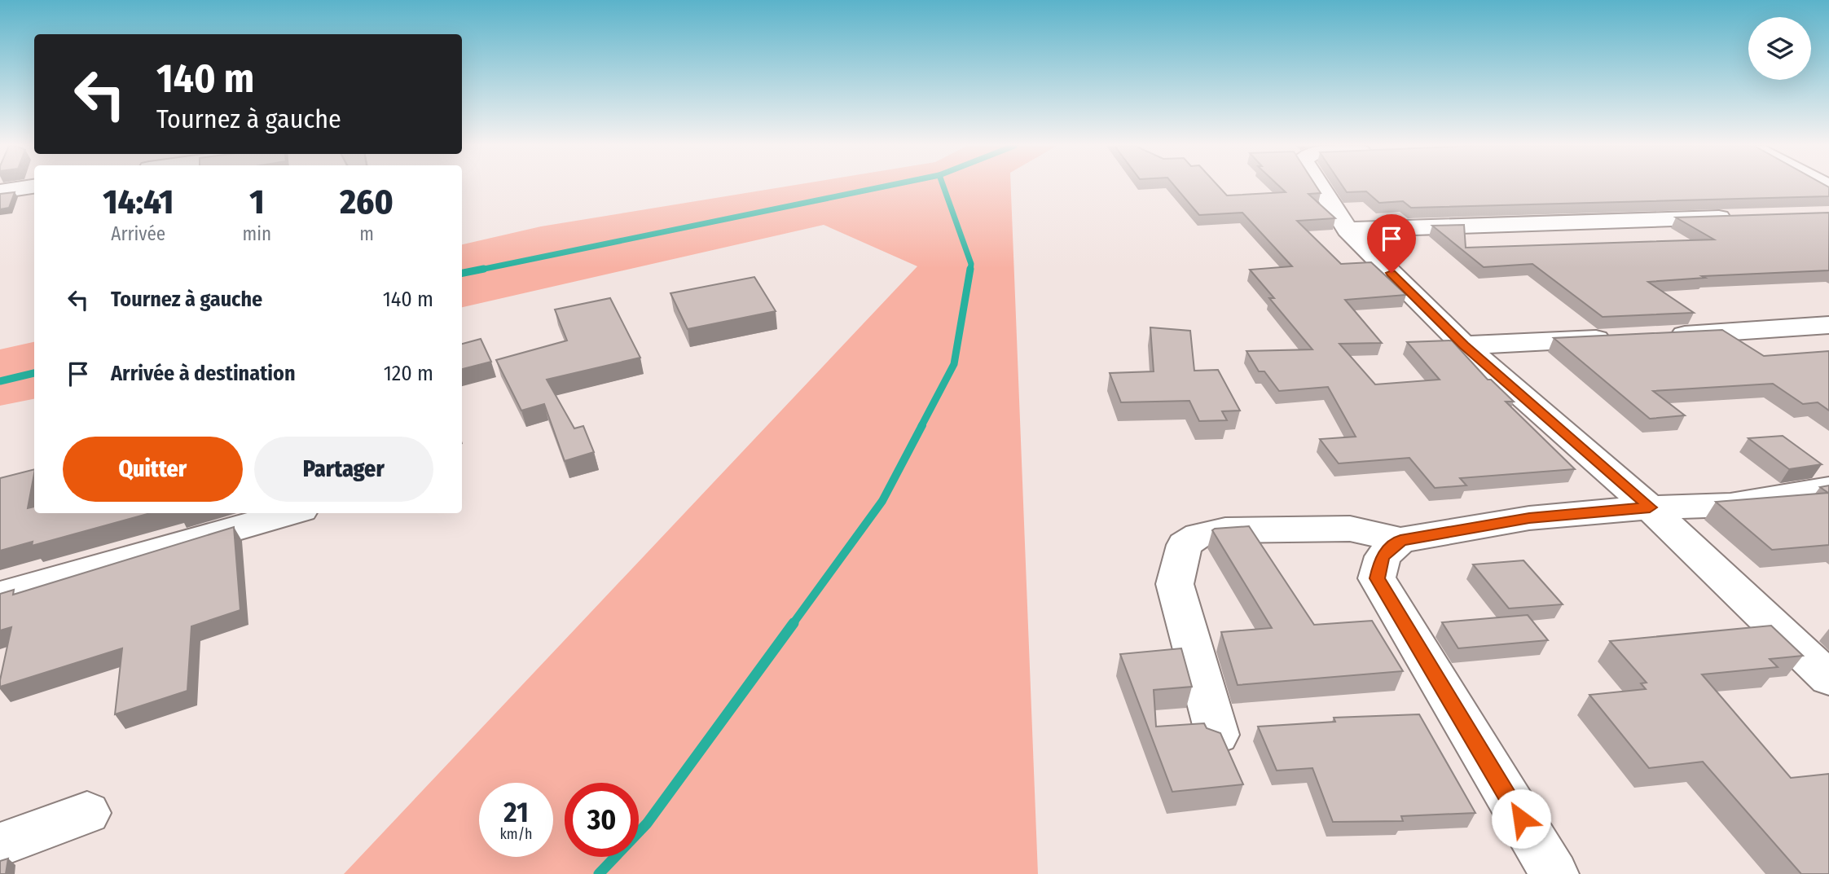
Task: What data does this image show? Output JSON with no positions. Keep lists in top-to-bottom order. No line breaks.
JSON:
{"page":{"turn":["140 m","Tournez à gauche"],"eta":["14:41","Arrivée","1","min","260","m"],"list":[{"name":"Tournez à gauche","value":"140 m"},{"name":"Arrivée à destination","value":"120 m"}],"buttons":["Quitter","Partager"],"speed":"21 km/h","limit":"30"}}
